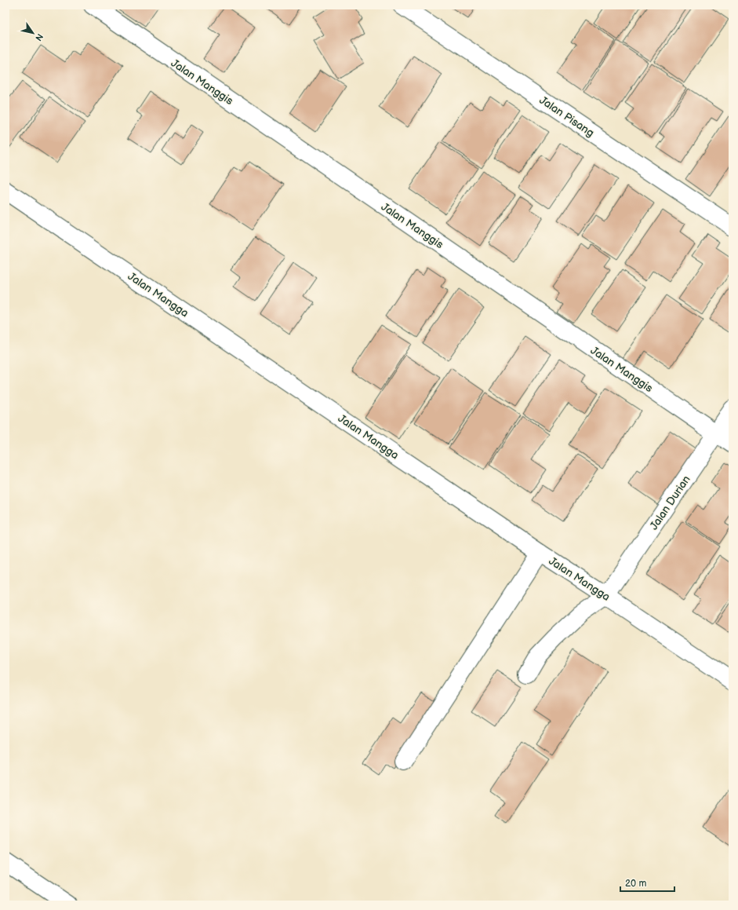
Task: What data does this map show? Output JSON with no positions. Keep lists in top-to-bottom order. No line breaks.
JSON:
{"streets":{"street":["Jalan Manggis","Jalan Pisang","Jalan Mangga","Jalan Durian"]},"crossings":[["Jalan Manggis","Jalan Durian"],["Jalan Mangga","Jalan Durian"]],"scale_bar":"20 m","north":"bottom right"}
